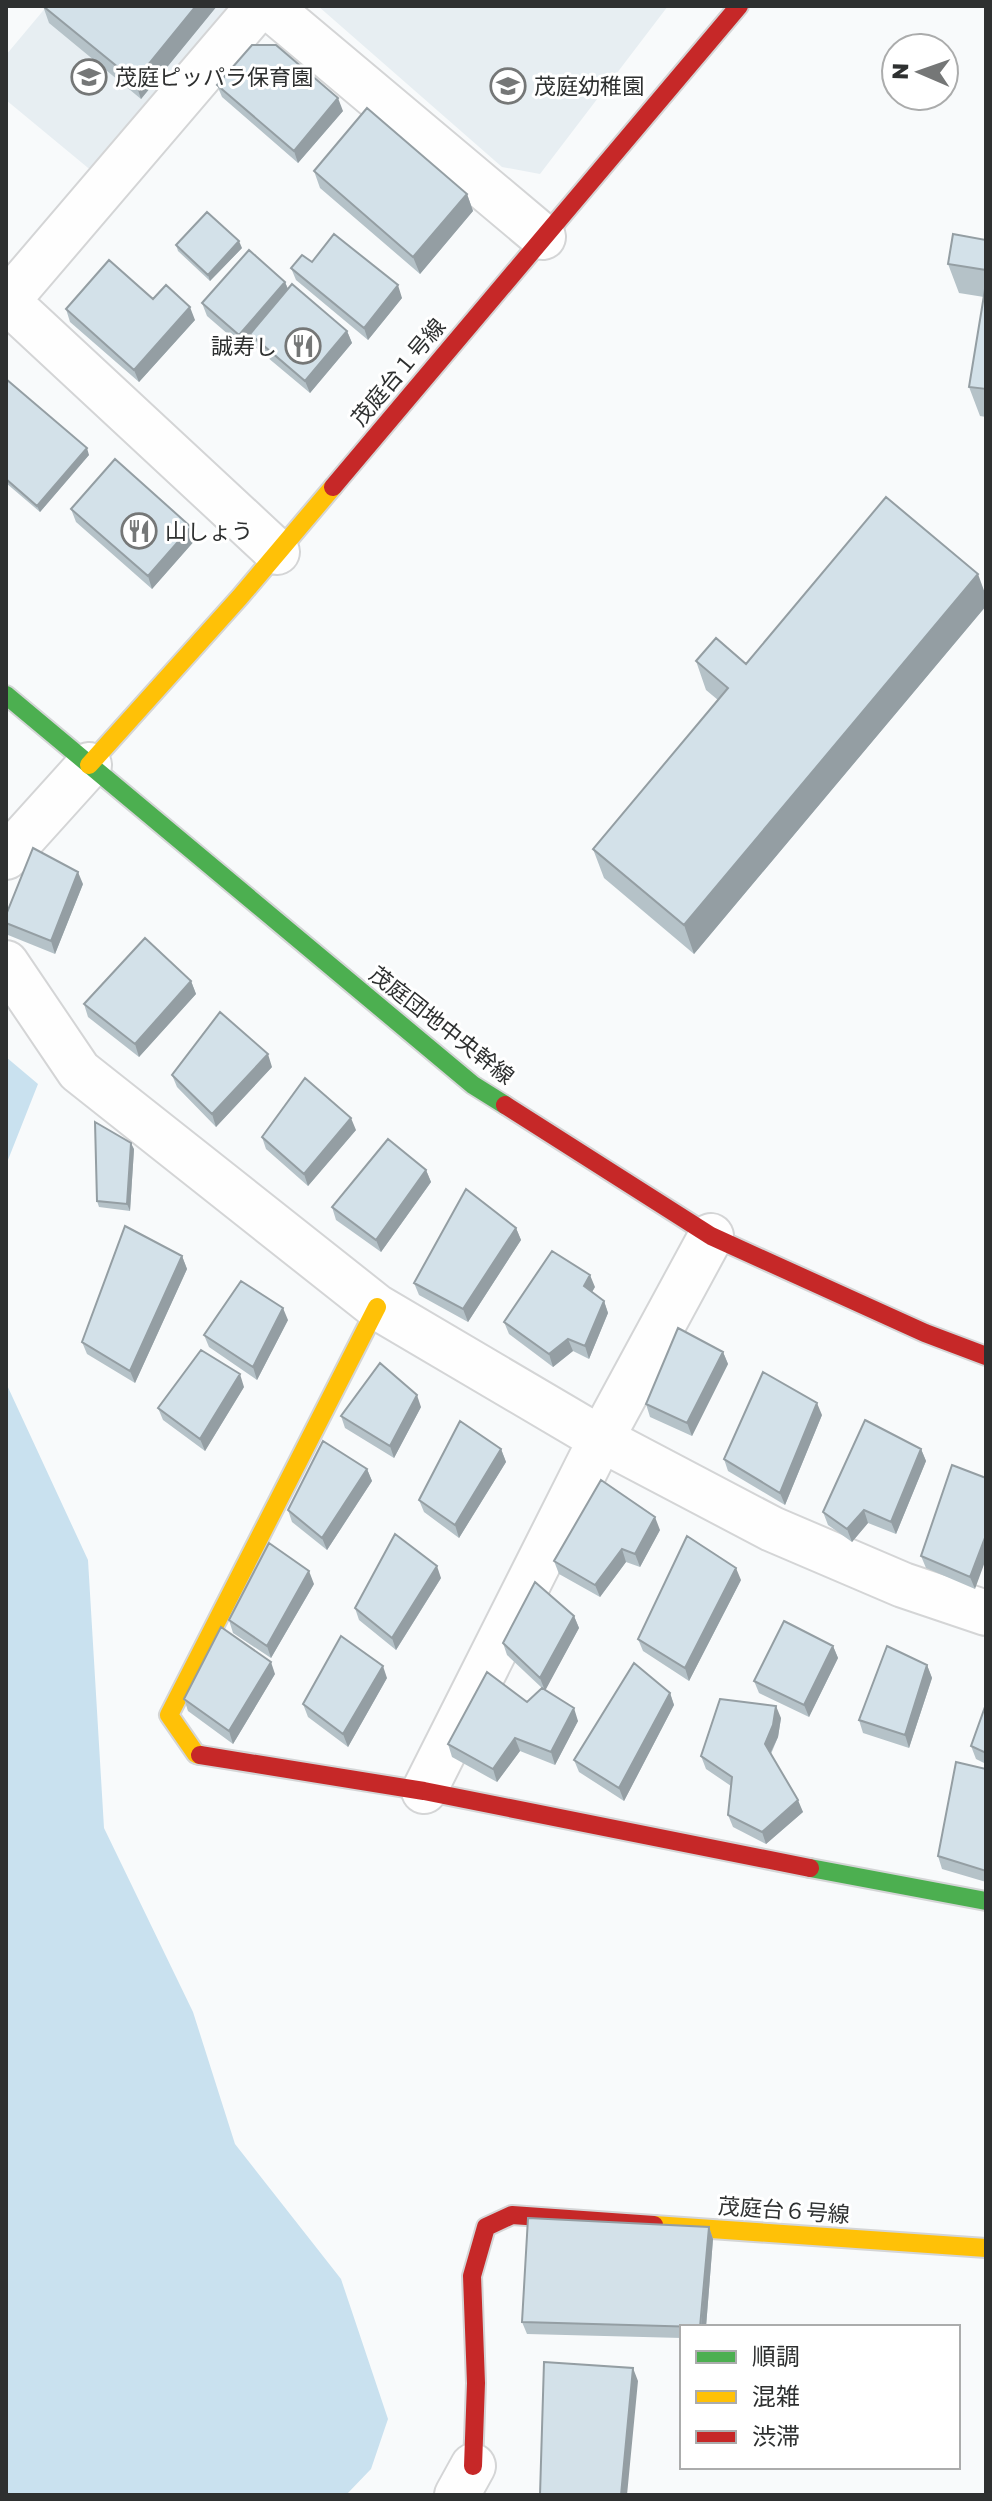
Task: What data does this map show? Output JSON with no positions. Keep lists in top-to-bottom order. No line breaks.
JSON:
{"streets":{"street":["茂庭台１号線","茂庭団地中央幹線","茂庭台６号線"]},"crossings":[["茂庭台１号線","茂庭団地中央幹線"]],"places":{"school or university":["茂庭ピッパラ保育園","茂庭幼稚園"],"restaurant":["誠寿し","山しょう"]},"legend":["順調","混雑","渋滞"],"north":"left"}
